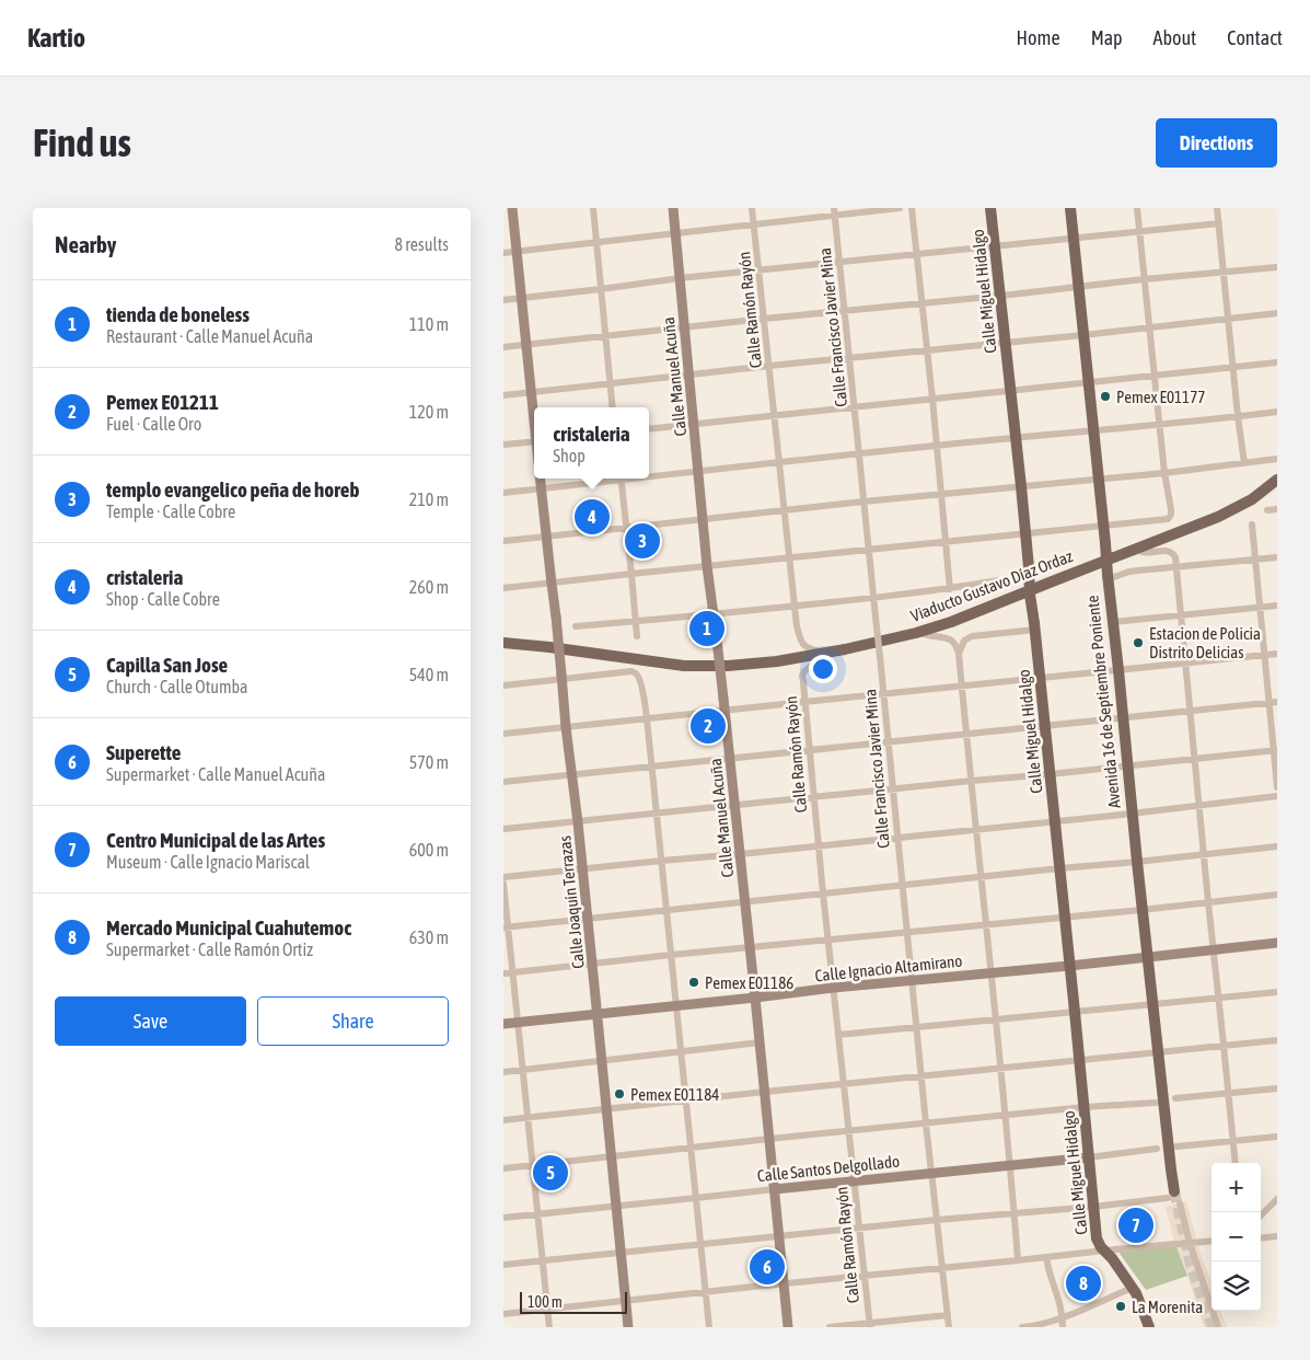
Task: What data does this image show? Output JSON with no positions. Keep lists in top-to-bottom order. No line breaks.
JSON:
{"streets":{"main road":["Calle Miguel Hidalgo","Viaducto Gustavo Díaz Ordaz","Avenida 16 de Septiembre Poniente"],"street":["Calle Ramón Rayón","Calle Francisco Javier Mina","Calle Manuel Acuña","Calle Joaquín Terrazas","Calle Ignacio Altamirano","Calle Santos Delgollado"]},"crossings":[["Calle Miguel Hidalgo","Calle Ignacio Altamirano"],["Calle Miguel Hidalgo","Calle Santos Delgollado"],["Calle Ramón Rayón","Viaducto Gustavo Díaz Ordaz"],["Calle Ramón Rayón","Calle Ignacio Altamirano"],["Calle Ramón Rayón","Calle Santos Delgollado"],["Calle Francisco Javier Mina","Calle Ignacio Altamirano"],["Calle Francisco Javier Mina","Calle Santos Delgollado"],["Calle Manuel Acuña","Calle Ignacio Altamirano"],["Calle Manuel Acuña","Calle Santos Delgollado"],["Avenida 16 de Septiembre Poniente","Calle Ignacio Altamirano"],["Calle Joaquín Terrazas","Calle Ignacio Altamirano"],["Calle Joaquín Terrazas","Calle Santos Delgollado"]],"places":["Pemex E01177","Estacion de Policia Distrito Delicias","Pemex E01186","Pemex E01184","La Morenita"],"scale_bar":"100 m","page":{"header":"Kartio","nav":["Home","Map","About","Contact"],"buttons":["Directions",["Save","Share"]],"title":"Find us","heading":["Nearby","8 results"],"list":[{"mark":"1","name":"tienda de boneless","note":"Restaurant · Calle Manuel Acuña","value":"110 m"},{"mark":"2","name":"Pemex E01211","note":"Fuel · Calle Oro","value":"120 m"},{"mark":"3","name":"templo evangelico peña de horeb","note":"Temple · Calle Cobre","value":"210 m"},{"mark":"4","name":"cristaleria","note":"Shop · Calle Cobre","value":"260 m"},{"mark":"5","name":"Capilla San Jose","note":"Church · Calle Otumba","value":"540 m"},{"mark":"6","name":"Superette","note":"Supermarket · Calle Manuel Acuña","value":"570 m"},{"mark":"7","name":"Centro Municipal de las Artes","note":"Museum · Calle Ignacio Mariscal","value":"600 m"},{"mark":"8","name":"Mercado Municipal Cuahutemoc","note":"Supermarket · Calle Ramón Ortiz","value":"630 m"}],"popup":["cristaleria","Shop"],"pins":["4","3","1","2","5","7","6","8"],"map_buttons":["+","−"],"scale":"100 m"}}
